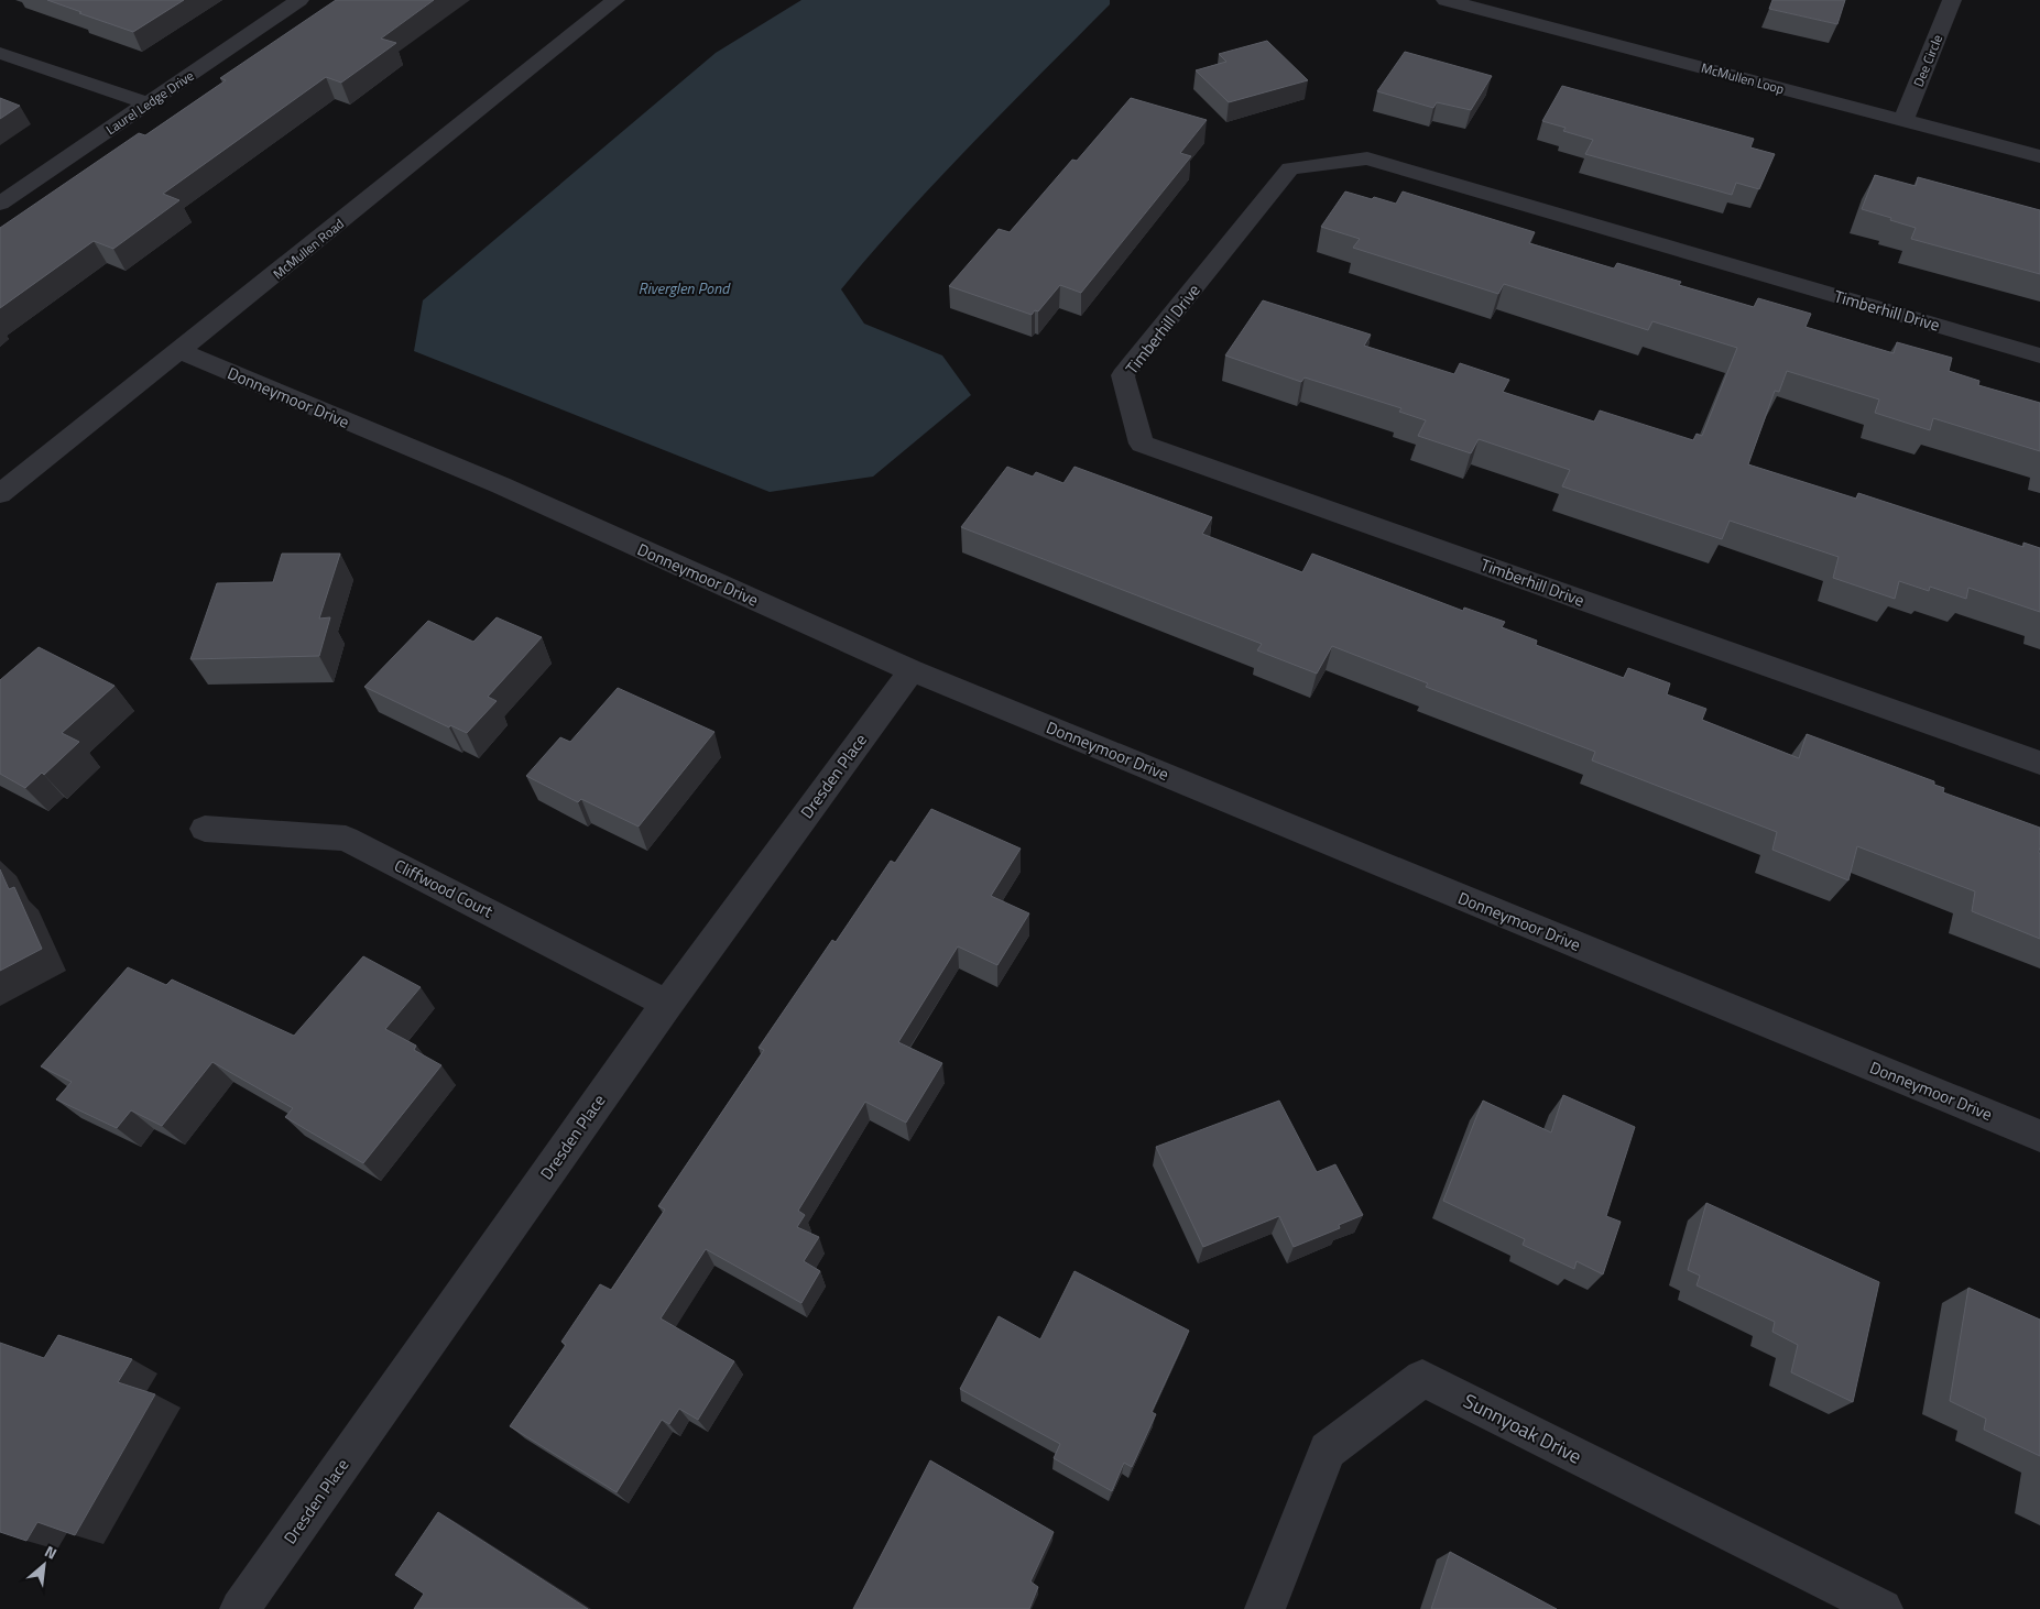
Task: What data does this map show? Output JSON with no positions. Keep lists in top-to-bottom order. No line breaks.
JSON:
{"streets":{"street":["Dee Circle","McMullen Loop","Laurel Ledge Drive","McMullen Road","Timberhill Drive","Donneymoor Drive","Dresden Place","Cliffwood Court","Sunnyoak Drive"]},"crossings":[["Dee Circle","McMullen Loop"],["McMullen Road","Donneymoor Drive"],["Donneymoor Drive","Dresden Place"],["Dresden Place","Cliffwood Court"]],"water":["Riverglen Pond"],"north":"top right"}
